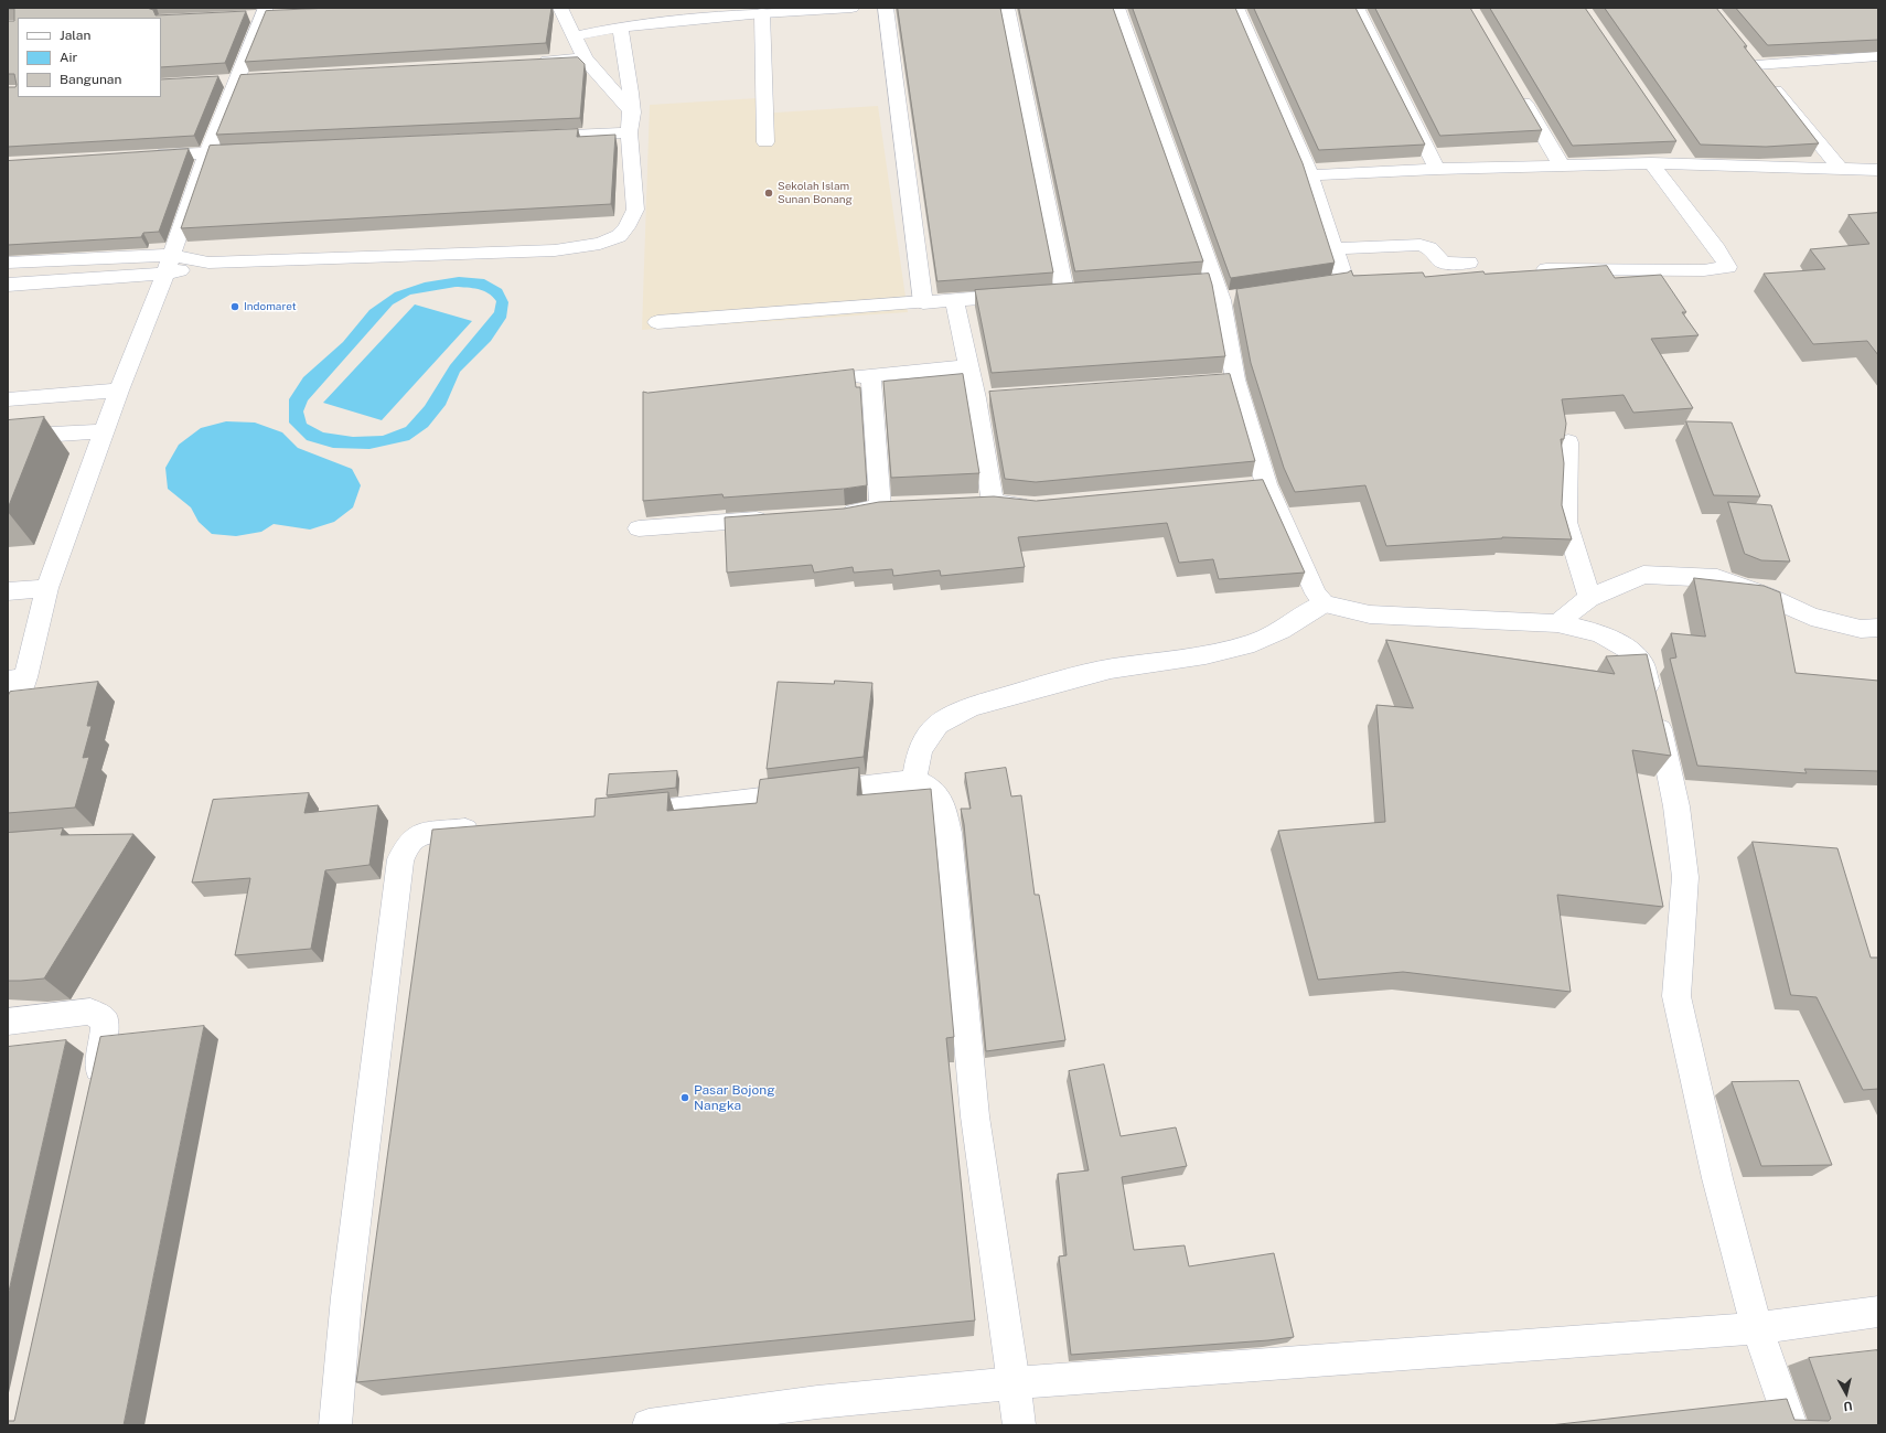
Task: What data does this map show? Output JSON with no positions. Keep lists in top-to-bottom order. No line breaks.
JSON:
{"places":["Sekolah Islam Sunan Bonang","Indomaret","Pasar Bojong Nangka"],"legend":["Jalan","Air","Bangunan"],"north":"bottom"}
